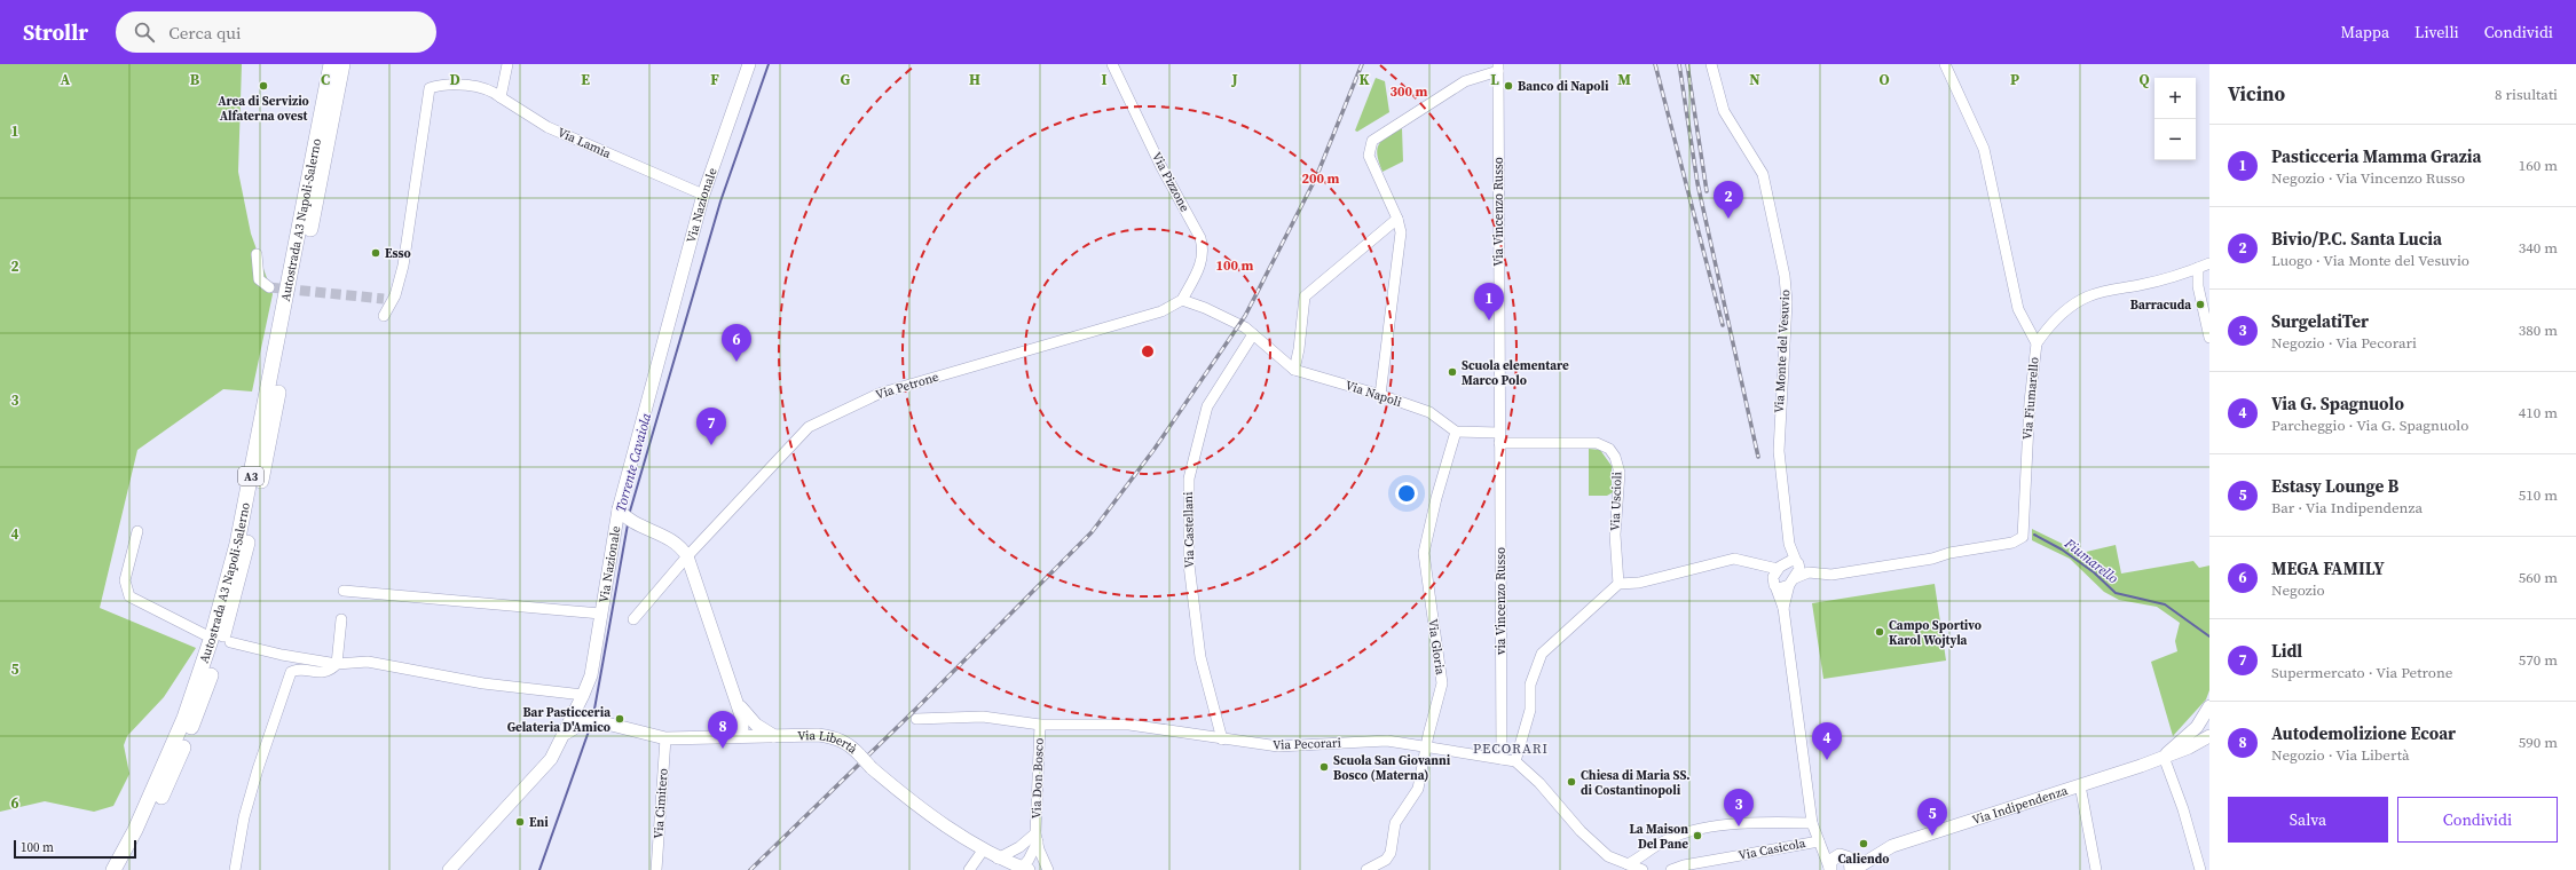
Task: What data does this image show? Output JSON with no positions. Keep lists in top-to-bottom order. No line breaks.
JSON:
{"streets":{"highway":["Autostrada A3 Napoli-Salerno","A3"],"main road":["Via Nazionale","Via Libertà","Via Indipendenza"],"street":["Via Lamia","Via Pizzone","Via Vincenzo Russo","Via Monte del Vesuvio","Via Petrone","Via Napoli","Via Fiumarello","Via Uscioli","Via Castellani","via Vincenzo Russo","Via Gloria","Via Pecorari","Via Don Bosco","Via Cimitero","Via Casicola"]},"crossings":[["Via Lamia","Via Nazionale"],["Via Pizzone","Via Petrone"],["Via Vincenzo Russo","Via Uscioli"],["Via Vincenzo Russo","via Vincenzo Russo"],["Via Napoli","Via Castellani"],["Via Napoli","Via Gloria"],["Via Uscioli","via Vincenzo Russo"],["Via Castellani","Via Pecorari"],["via Vincenzo Russo","Via Pecorari"],["Via Gloria","Via Pecorari"],["Via Pecorari","Via Don Bosco"],["Via Libertà","Via Don Bosco"],["Via Libertà","Via Cimitero"]],"districts":["PECORARI"],"water":["Torrente Cavaiola","Fiumarello"],"places":["Area di Servizio Alfaterna ovest","Banco di Napoli","Esso","Barracuda","Scuola elementare Marco Polo","Campo Sportivo Karol Wojtyla","Bar Pasticceria Gelateria D'Amico","Scuola San Giovanni Bosco (Materna)","Chiesa di Maria SS. di Costantinopoli","Eni","La Maison Del Pane","Caliendo"],"scale_bar":"100 m","page":{"header":"Strollr","search":"Cerca qui","nav":["Mappa","Livelli","Condividi"],"heading":["Vicino","8 risultati"],"map_buttons":["+","−"],"list":[{"mark":"1","name":"Pasticceria Mamma Grazia","note":"Negozio · Via Vincenzo Russo","value":"160 m"},{"mark":"2","name":"Bivio/P.C. Santa Lucia","note":"Luogo · Via Monte del Vesuvio","value":"340 m"},{"mark":"3","name":"SurgelatiTer","note":"Negozio · Via Pecorari","value":"380 m"},{"mark":"4","name":"Via G. Spagnuolo","note":"Parcheggio · Via G. Spagnuolo","value":"410 m"},{"mark":"5","name":"Estasy Lounge B","note":"Bar · Via Indipendenza","value":"510 m"},{"mark":"6","name":"MEGA FAMILY","note":"Negozio","value":"560 m"},{"mark":"7","name":"Lidl","note":"Supermercato · Via Petrone","value":"570 m"},{"mark":"8","name":"Autodemolizione Ecoar","note":"Negozio · Via Libertà","value":"590 m"}],"pins":["2","1","6","7","8","4","3","5"],"buttons":["Salva","Condividi"],"scale":"100 m"},"grid":{"columns":["A","B","C","D","E","F","G","H","I","J","K","L","M","N","O","P","Q"],"rows":["1","2","3","4","5","6"]},"rings":["300 m","200 m","100 m"]}
